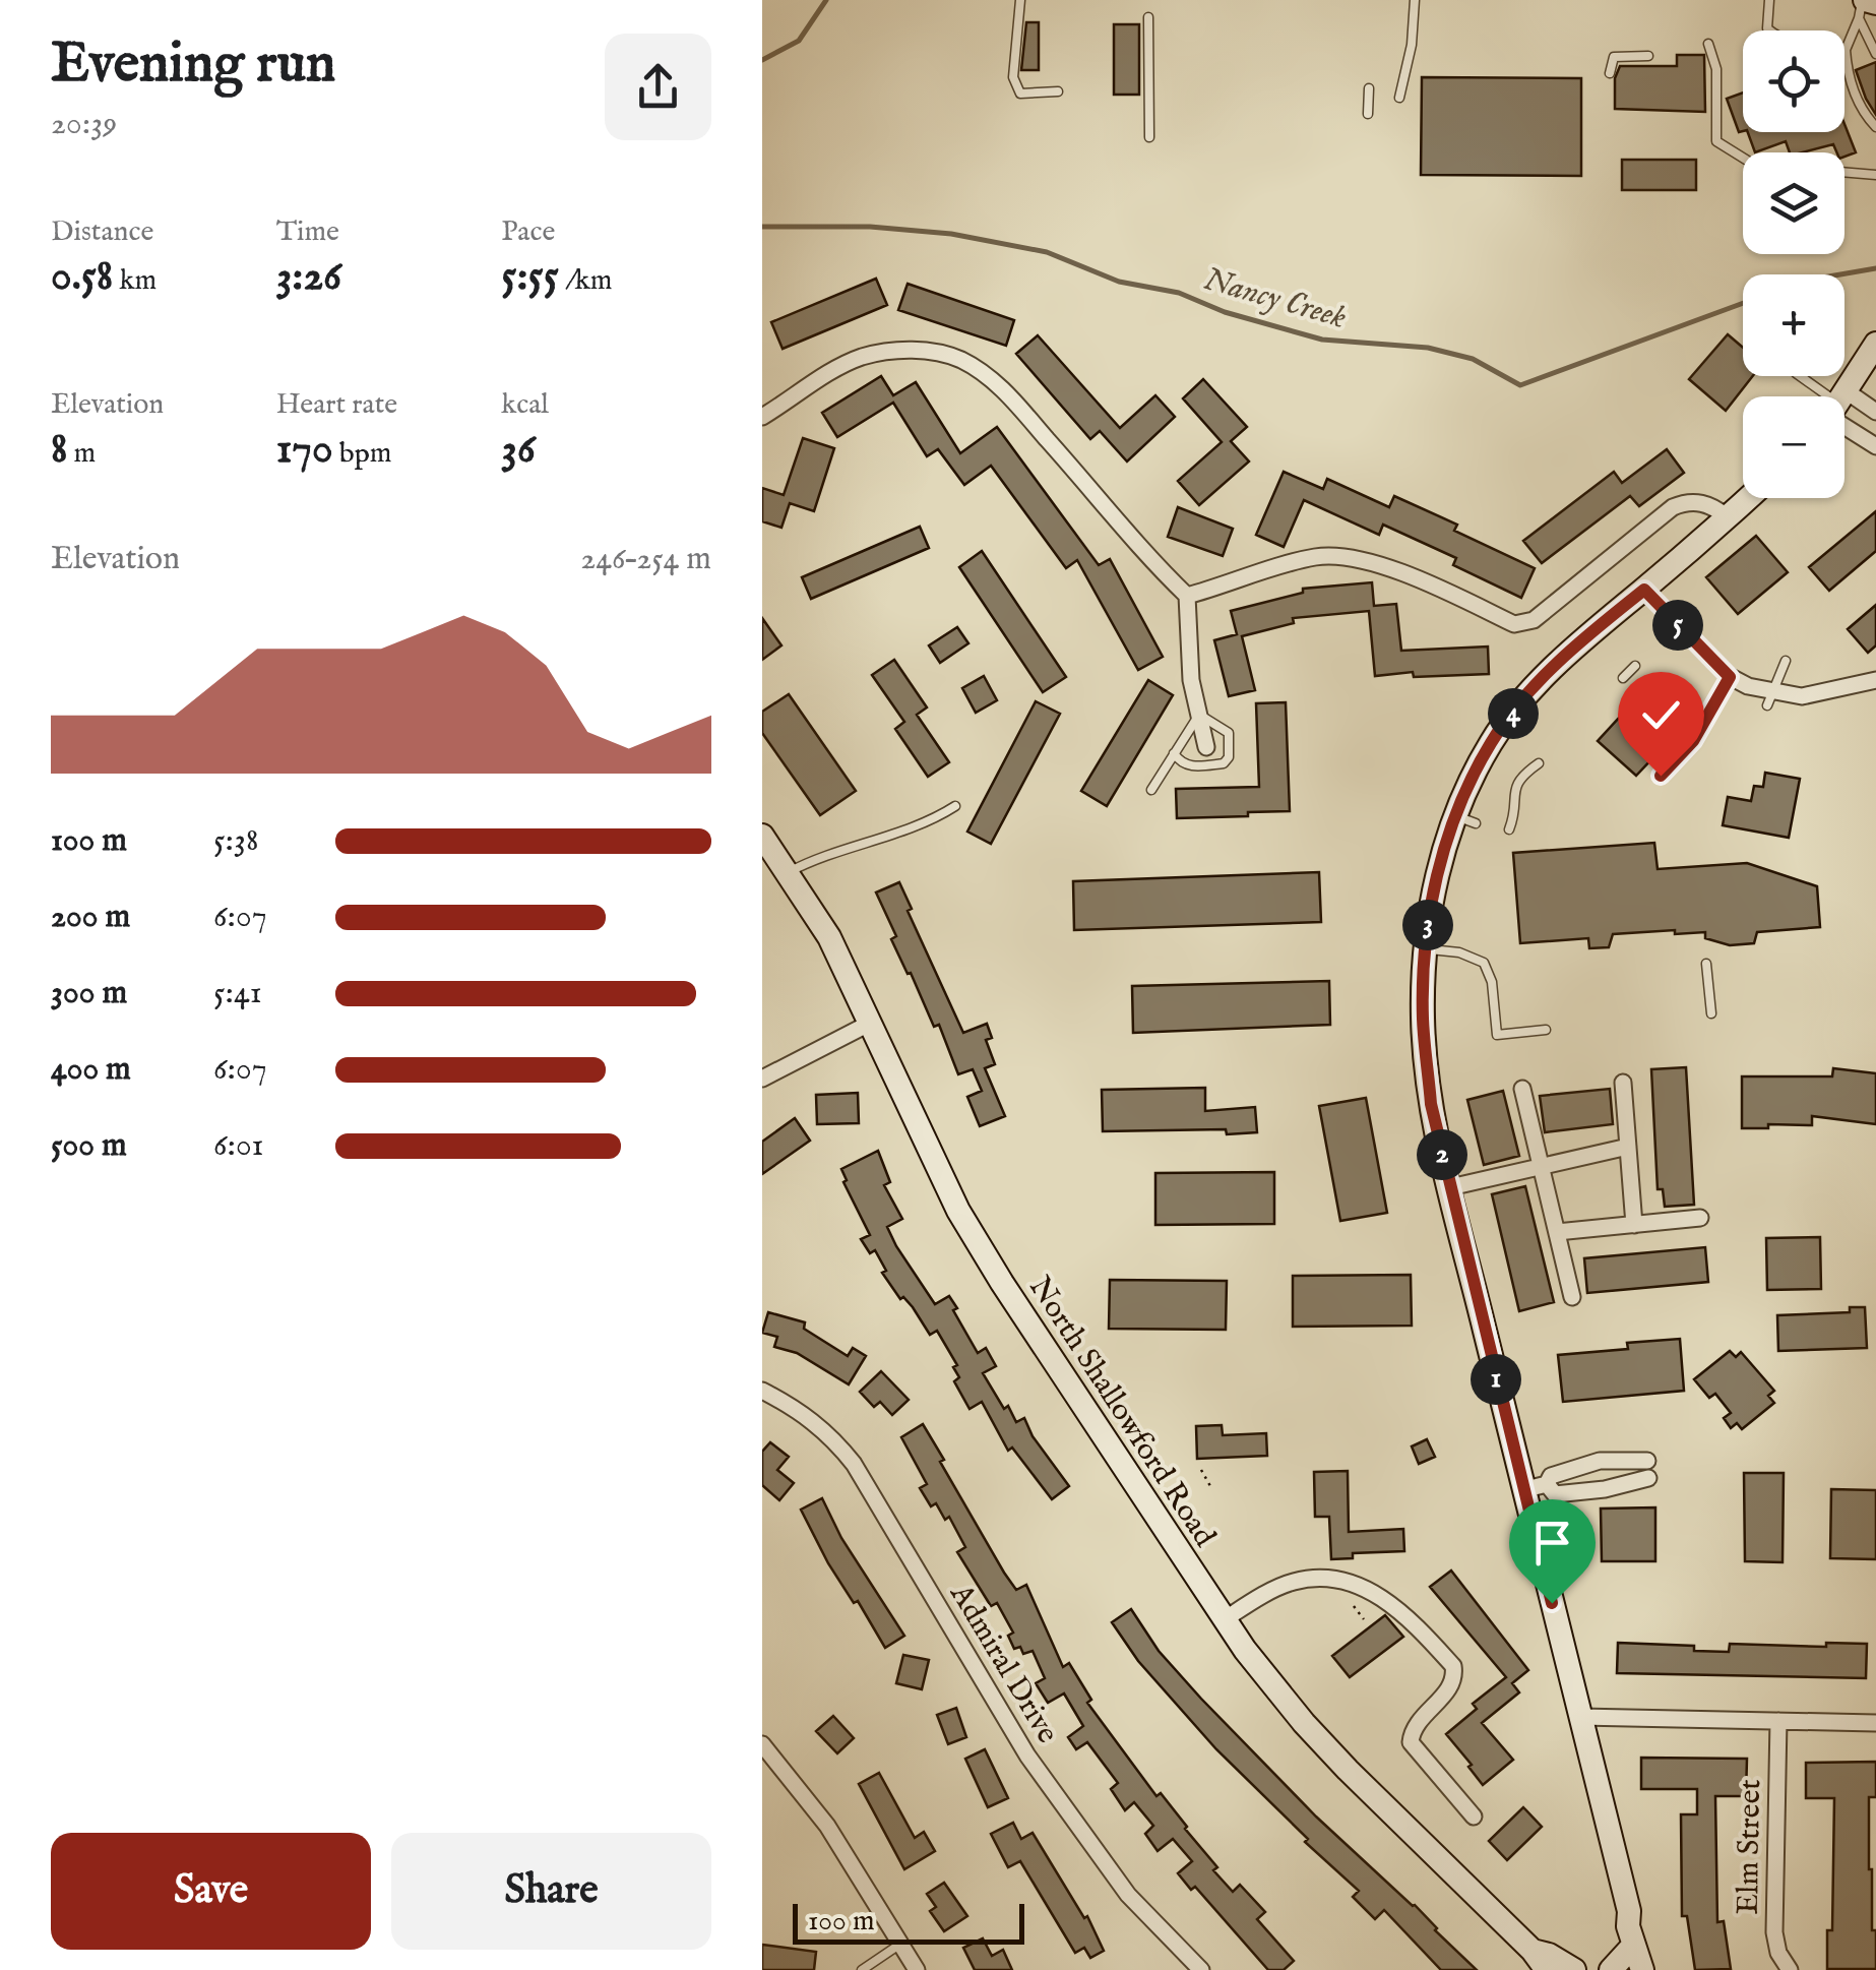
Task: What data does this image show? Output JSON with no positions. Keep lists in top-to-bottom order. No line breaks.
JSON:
{"streets":{"street":["North Shallowford Road","Admiral Drive","Elm Street"]},"water":["Nancy Creek"],"scale_bar":"100 m","page":{"heading":["Evening run","20:39"],"map_buttons":["+","−"],"stats":[["Distance","0.58 km"],["Time","3:26"],["Pace","5:55 /km"],["Elevation","8 m"],["Heart rate","170 bpm"],["kcal","36"]],"chart":["Elevation","246–254 m"],"pins":["5","4","3","2","1"],"list":[{"name":"100 m","note":"5:38"},{"name":"200 m","note":"6:07"},{"name":"300 m","note":"5:41"},{"name":"400 m","note":"6:07"},{"name":"500 m","note":"6:01"}],"buttons":["Save","Share"],"scale":"100 m"}}
